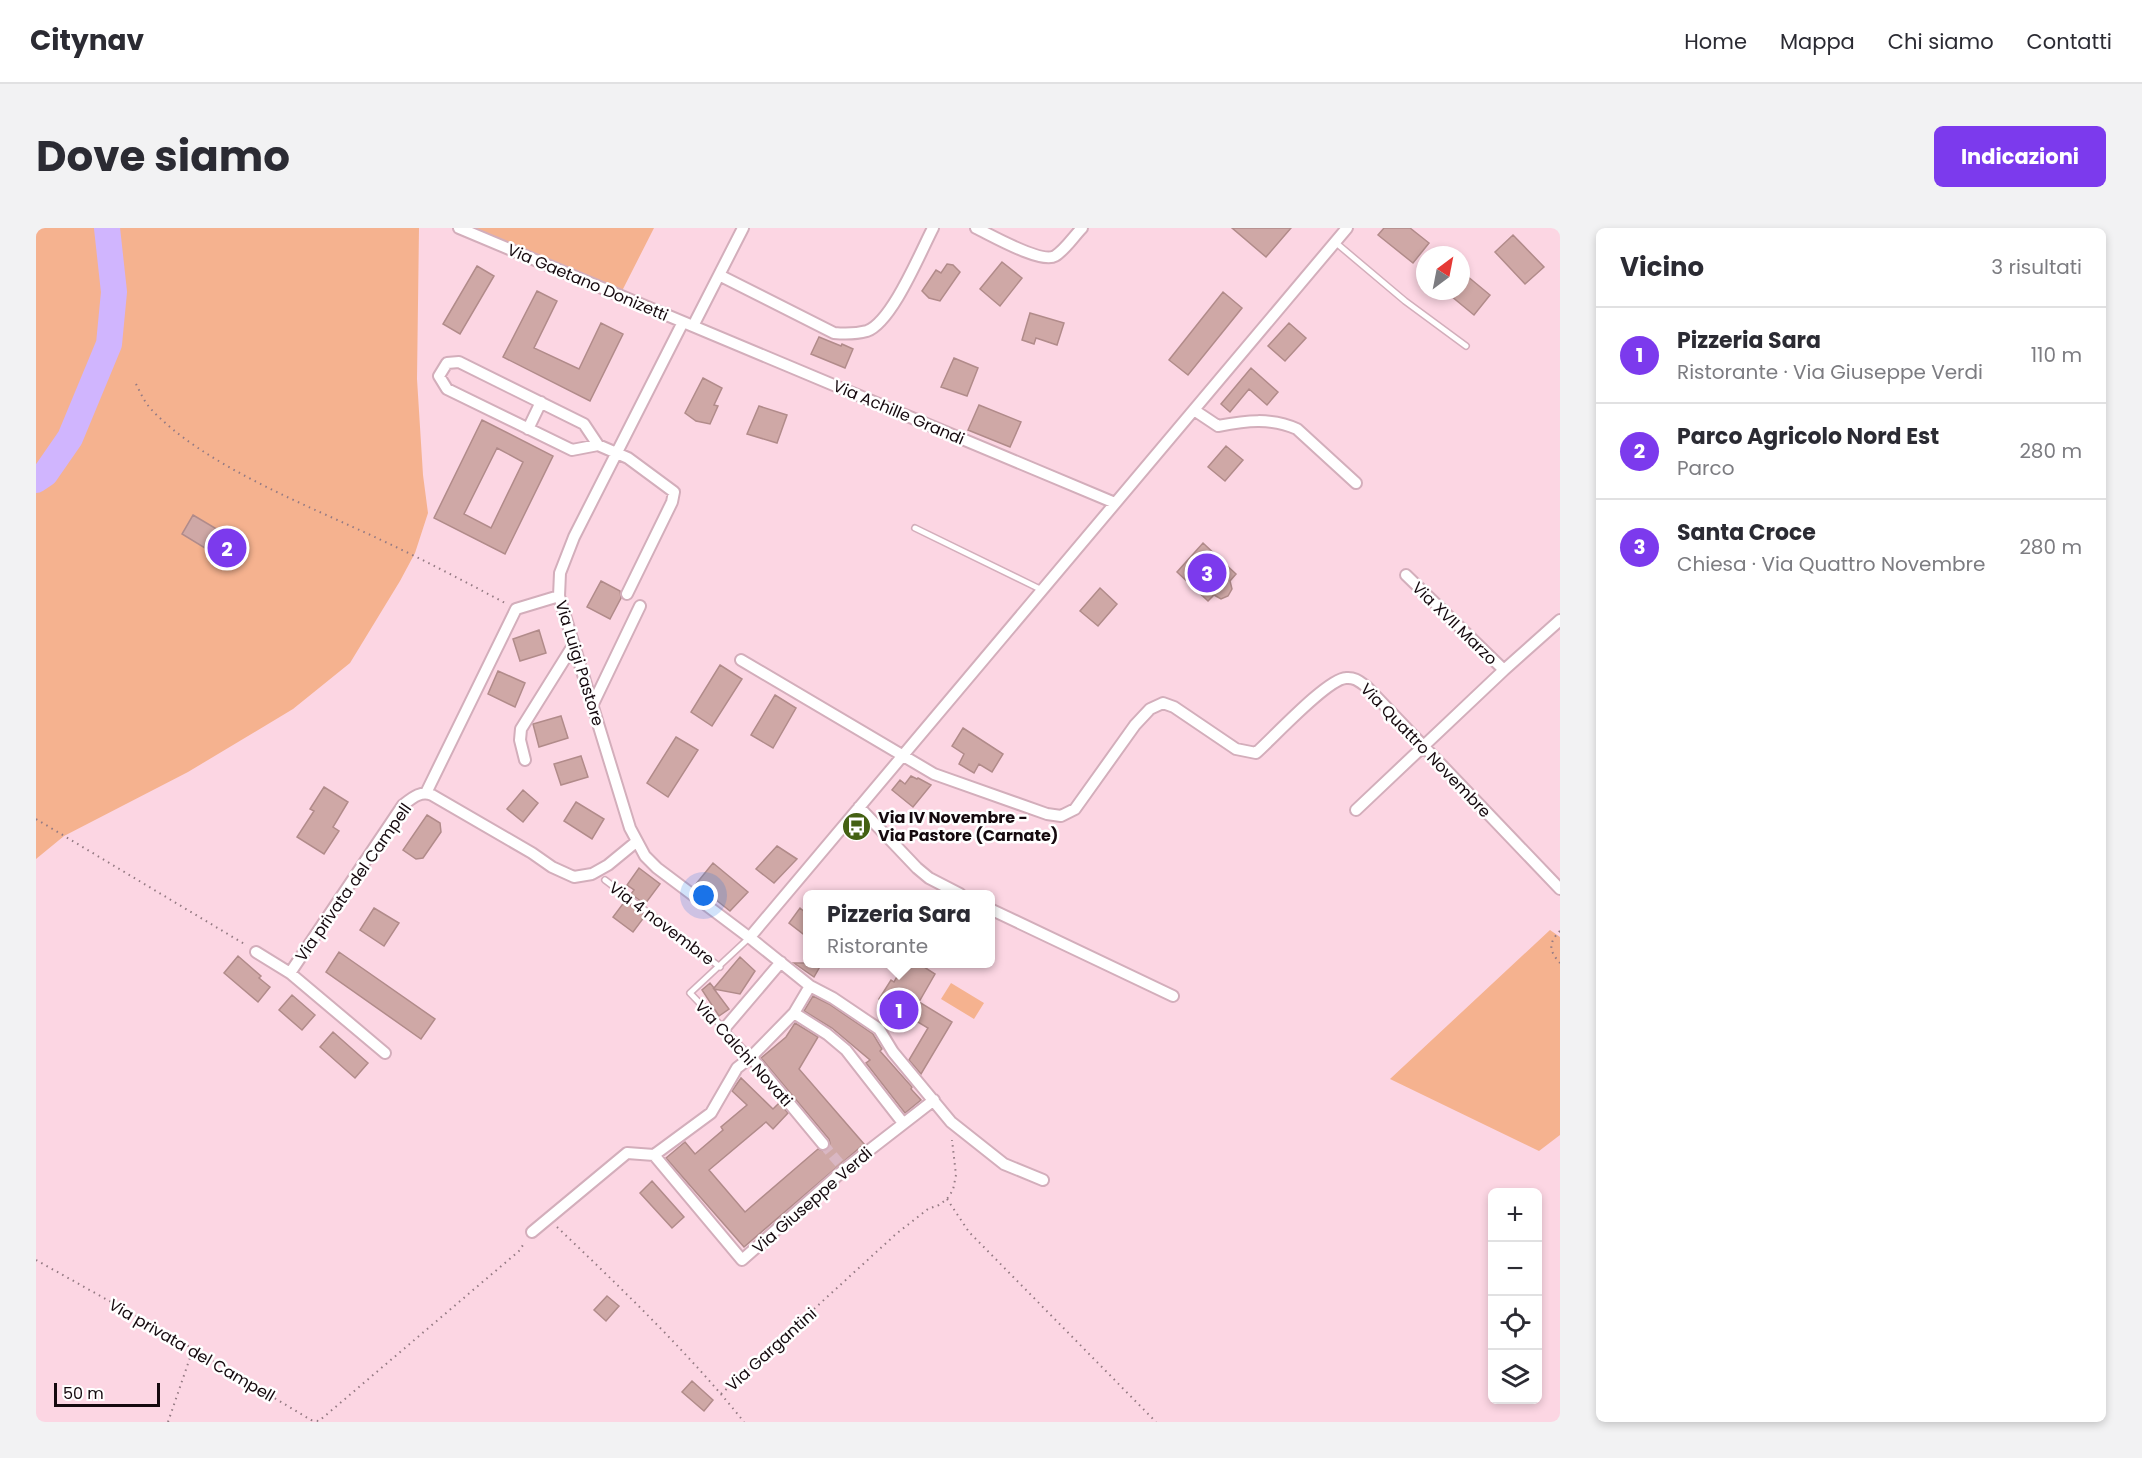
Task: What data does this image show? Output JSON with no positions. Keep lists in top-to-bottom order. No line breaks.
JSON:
{"streets":{"street":["Via Gaetano Donizetti","Via Achille Grandi","Via XVII Marzo","Via Luigi Pastore","Via Quattro Novembre","Via privata del Campell","Via Calchi Novati","Via Giuseppe Verdi"],"lane":["Via 4 novembre"],"path":["Via Gargantini"]},"crossings":[["Via Gaetano Donizetti","Via Achille Grandi"],["Via Gaetano Donizetti","Via Luigi Pastore"],["Via Achille Grandi","Via Luigi Pastore"],["Via XVII Marzo","Via Quattro Novembre"],["Via Luigi Pastore","Via privata del Campell"],["Via 4 novembre","Via Calchi Novati"]],"places":{"bus stop":["Via IV Novembre - Via Pastore (Carnate)"]},"scale_bar":"50 m","north":"top right","page":{"header":"Citynav","nav":["Home","Mappa","Chi siamo","Contatti"],"title":"Dove siamo","buttons":"Indicazioni","heading":["Vicino","3 risultati"],"list":[{"mark":"1","name":"Pizzeria Sara","note":"Ristorante · Via Giuseppe Verdi","value":"110 m"},{"mark":"2","name":"Parco Agricolo Nord Est","note":"Parco","value":"280 m"},{"mark":"3","name":"Santa Croce","note":"Chiesa · Via Quattro Novembre","value":"280 m"}],"pins":["2","3","1"],"popup":["Pizzeria Sara","Ristorante"],"map_buttons":["+","−"],"scale":"50 m"}}
